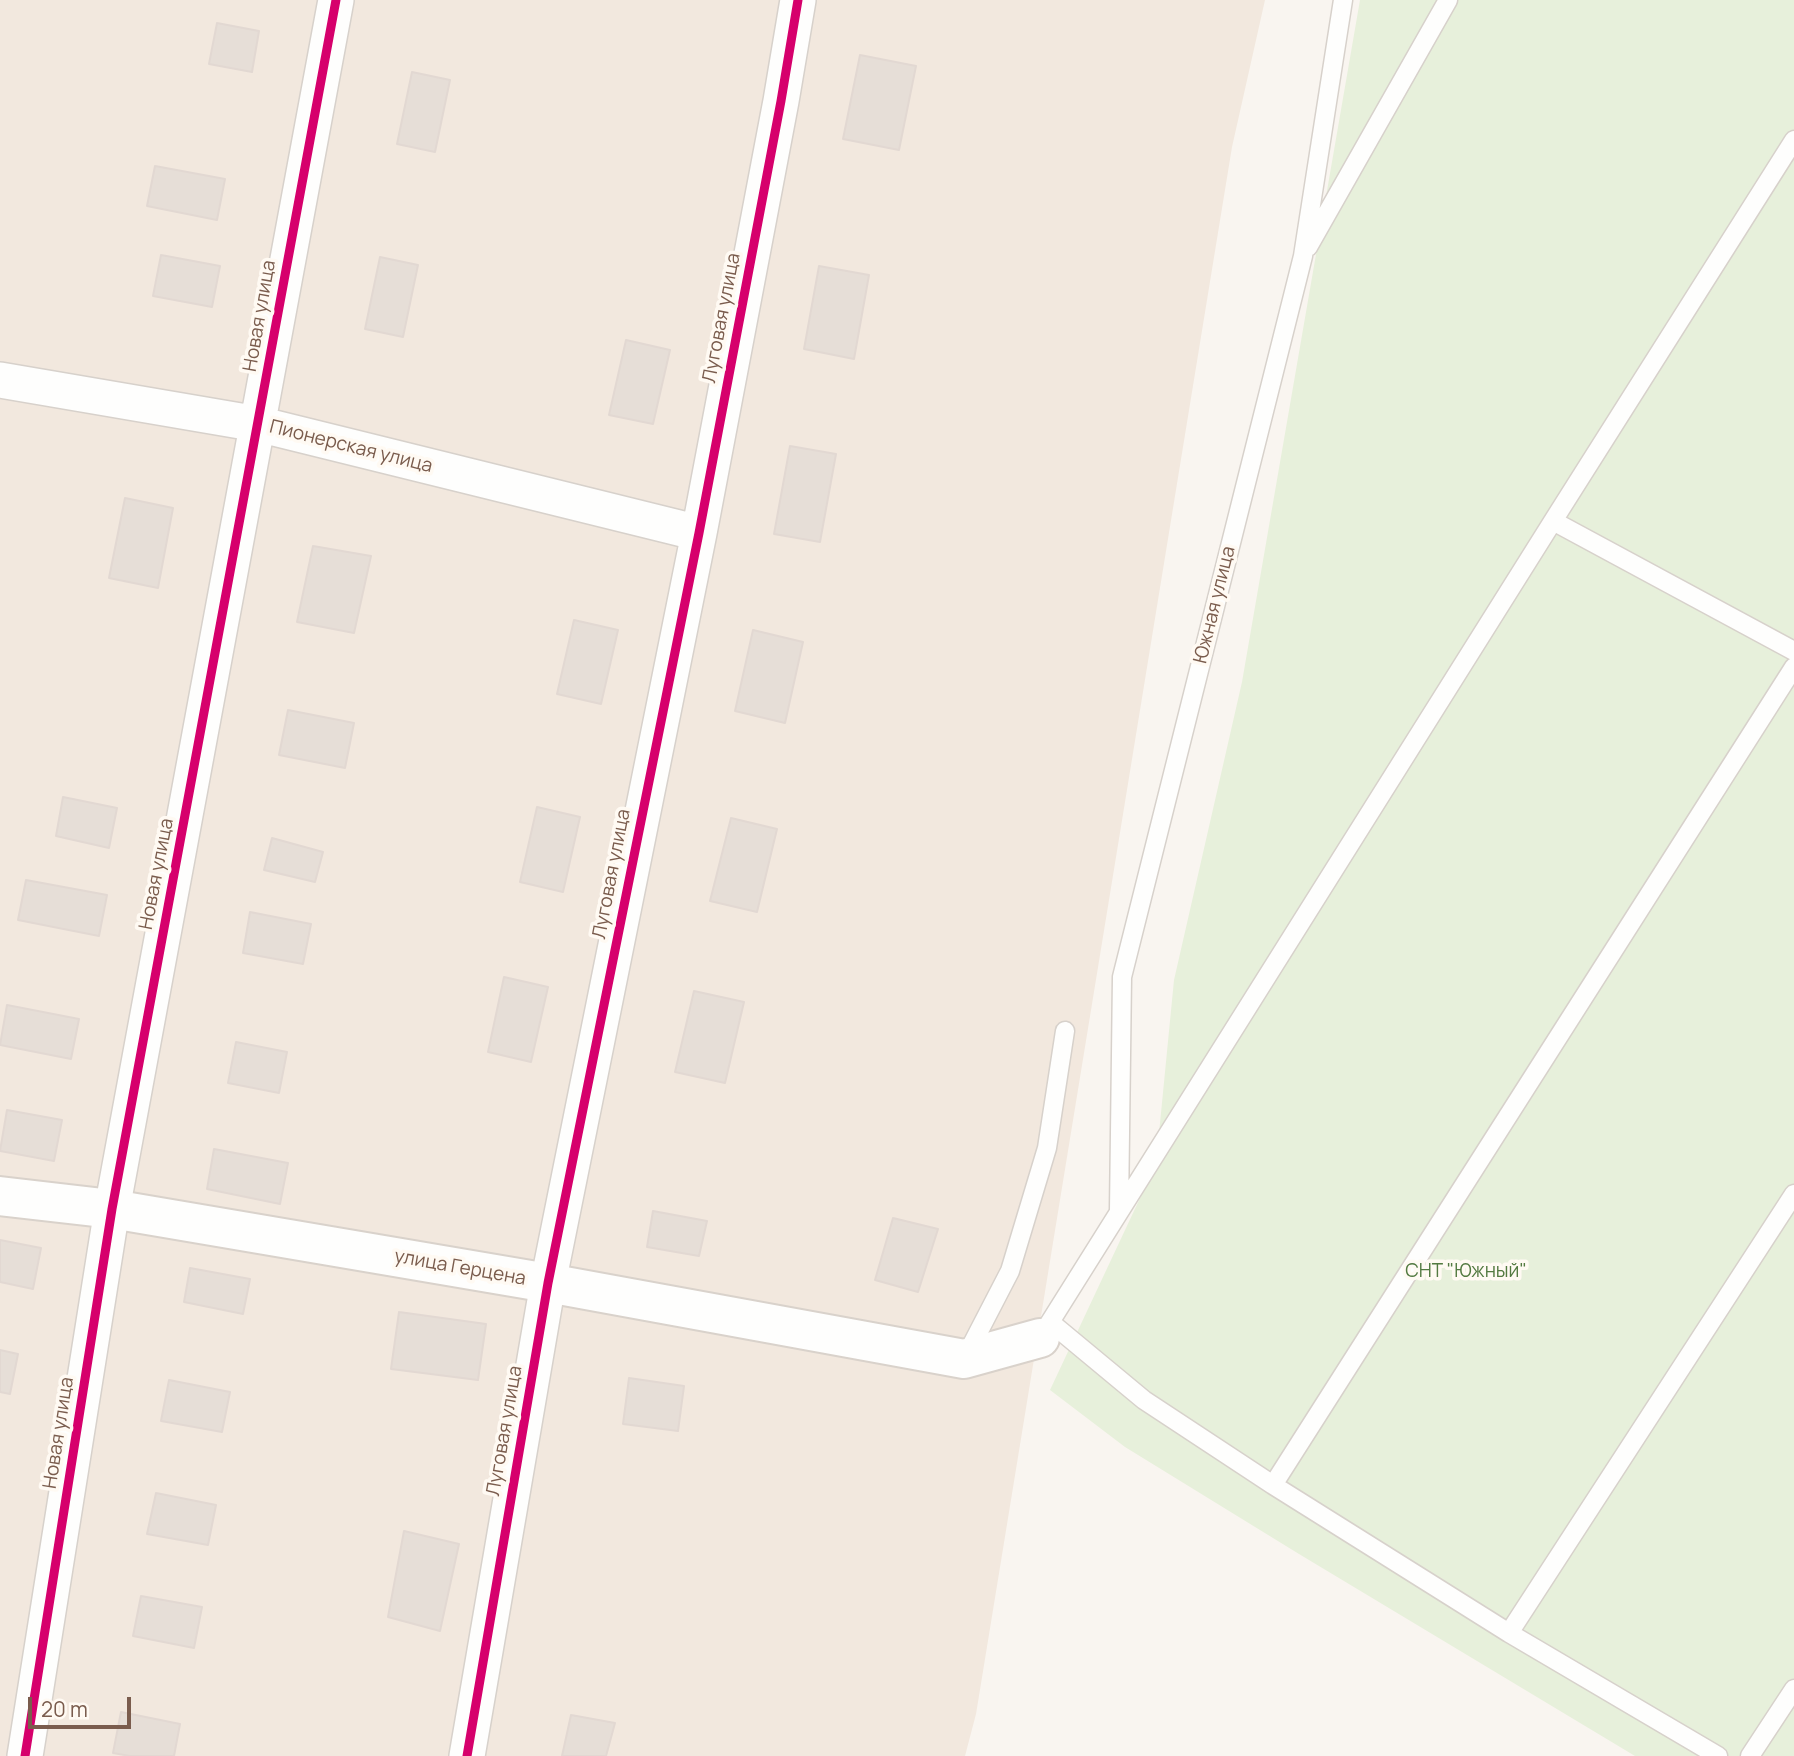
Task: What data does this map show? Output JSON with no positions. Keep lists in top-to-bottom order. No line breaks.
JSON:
{"streets":{"street":["Новая улица","Луговая улица","Пионерская улица","улица Герцена"],"lane":["Южная улица"]},"crossings":[["Новая улица","Пионерская улица"],["Новая улица","улица Герцена"],["Луговая улица","Пионерская улица"],["Луговая улица","улица Герцена"]],"parks":["СНТ \"Южный\""],"scale_bar":"20 m"}
